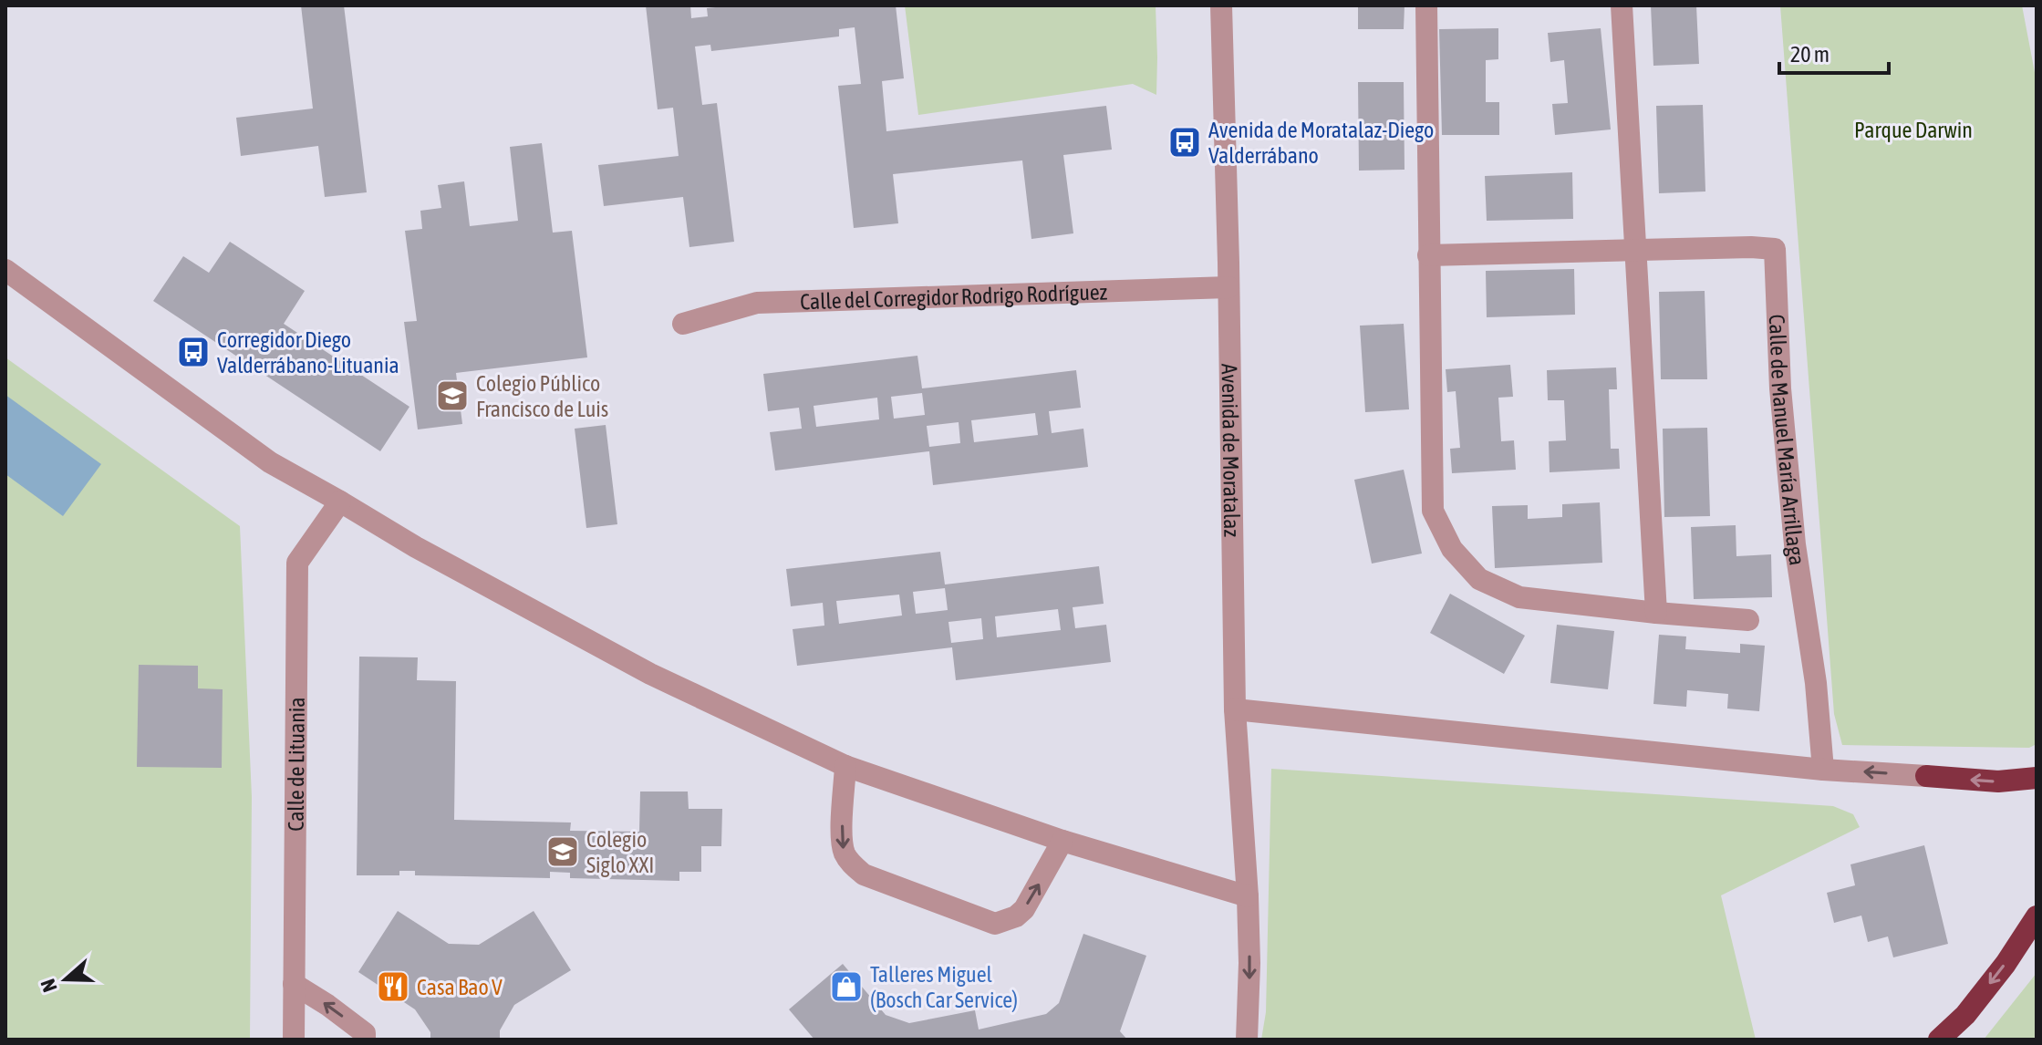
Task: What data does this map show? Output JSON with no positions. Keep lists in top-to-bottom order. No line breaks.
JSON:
{"streets":{"street":["Calle del Corregidor Rodrigo Rodríguez","Calle de Manuel María Arrillaga","Avenida de Moratalaz","Calle de Lituania"]},"crossings":[["Calle del Corregidor Rodrigo Rodríguez","Avenida de Moratalaz"]],"parks":["Parque Darwin"],"places":{"bus stop":["Avenida de Moratalaz-Diego Valderrábano","Corregidor Diego Valderrábano-Lituania"],"school or university":["Colegio Público Francisco de Luis","Colegio Siglo XXI"],"restaurant":["Casa Bao V"],"shop":["Talleres Miguel (Bosch Car Service)"]},"scale_bar":"20 m","north":"left"}
